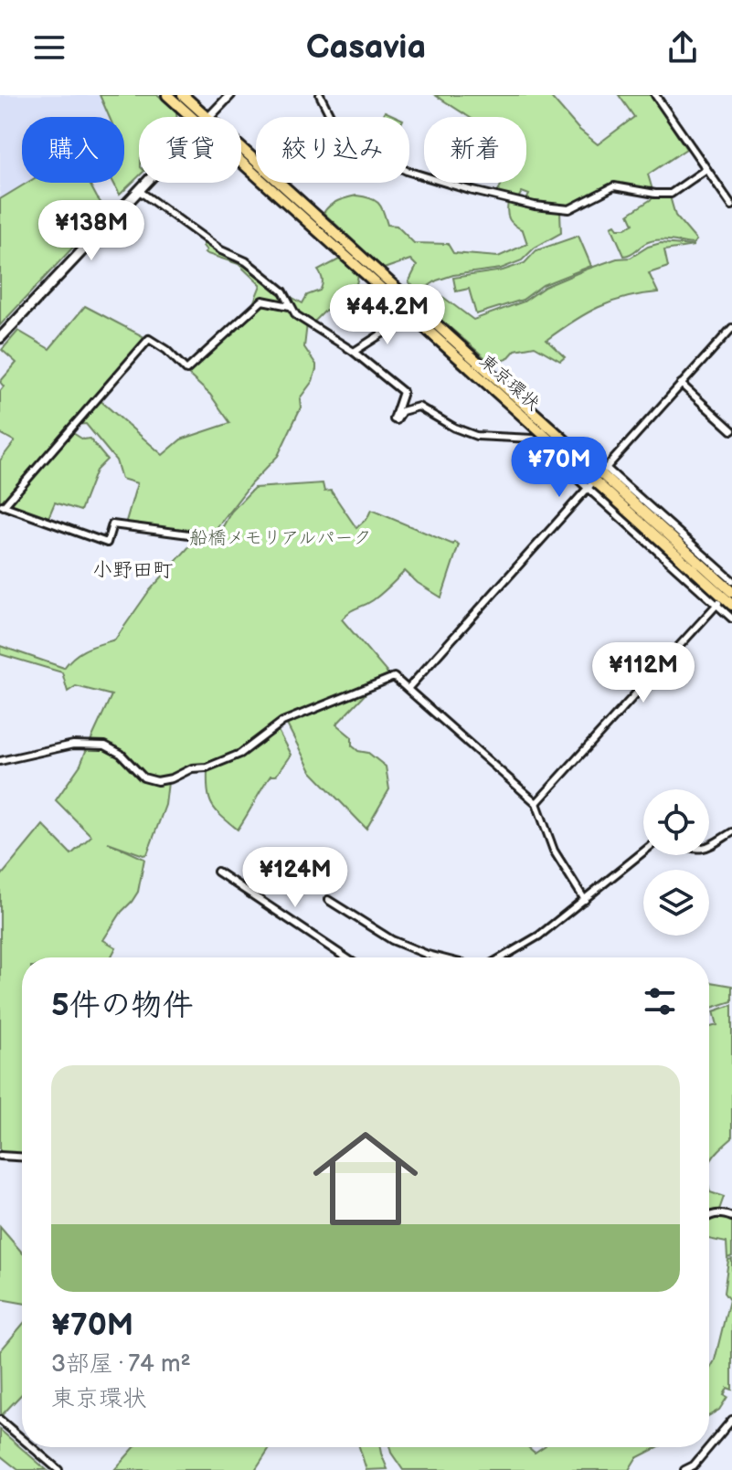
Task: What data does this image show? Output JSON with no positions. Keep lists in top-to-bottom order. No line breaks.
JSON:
{"streets":{"highway":["東京環状"]},"districts":["小野田町"],"parks":["船橋メモリアルパーク"],"page":{"header":"Casavia","chip":["購入","賃貸","絞り込み","新着"],"price":["¥138M","¥44.2M","¥70M","¥112M","¥124M"],"heading":"5件の物件","list":[{"name":"¥70M","note":"3部屋 · 74 m² · 東京環状"}]}}
